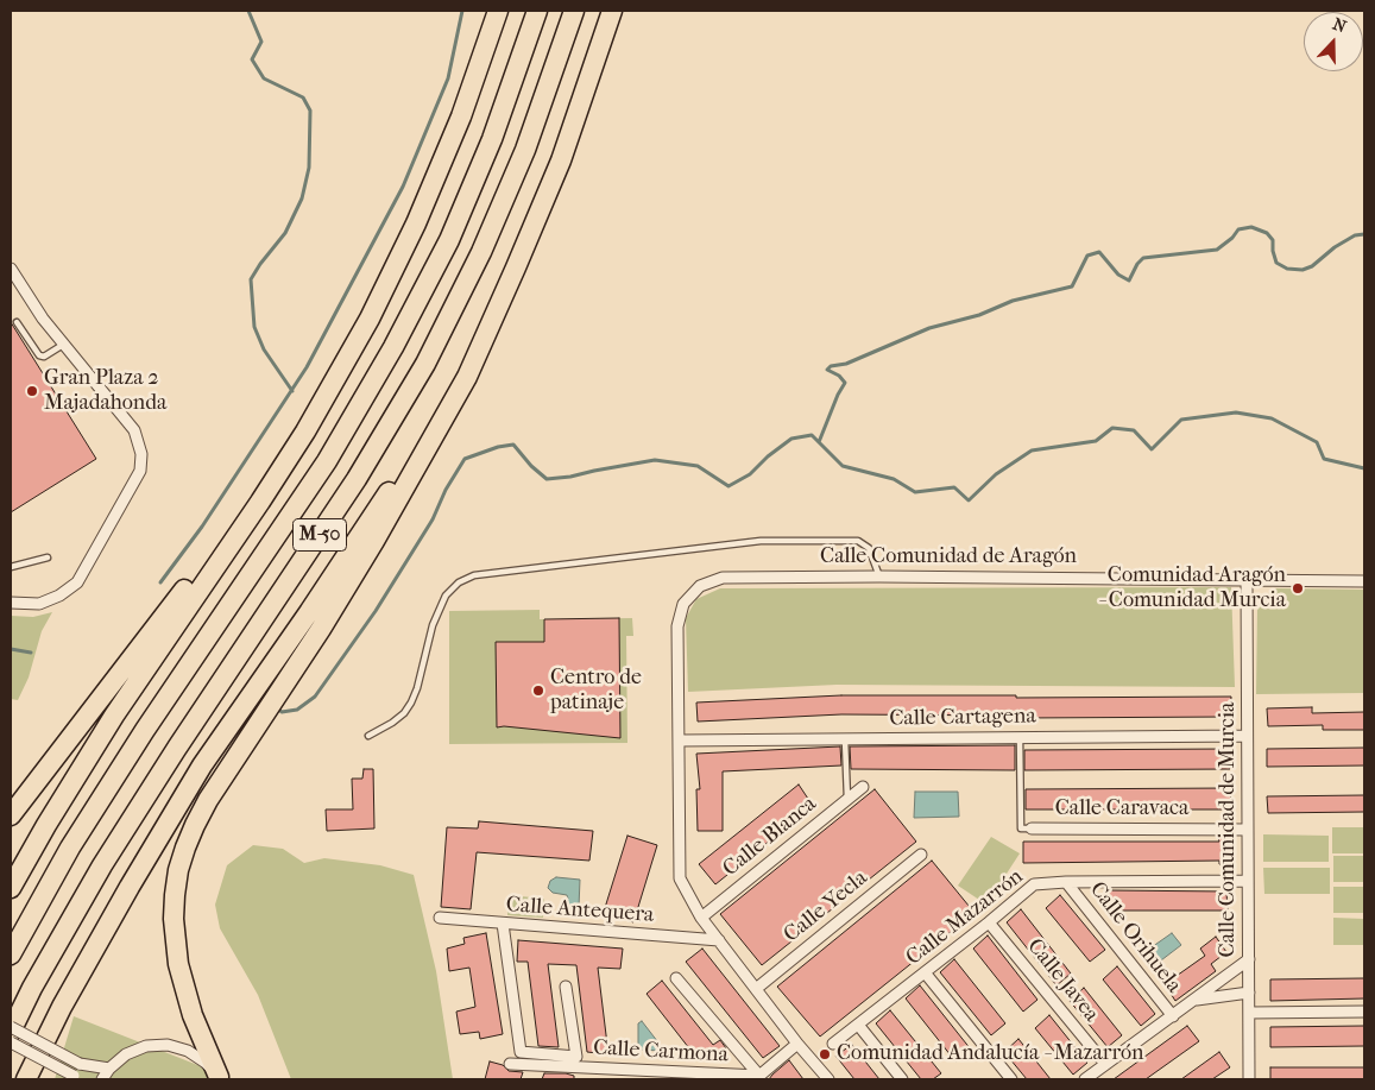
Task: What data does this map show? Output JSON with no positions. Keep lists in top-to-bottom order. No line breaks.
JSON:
{"streets":{"highway":["M-50"],"street":["Calle Comunidad de Aragón","Calle Cartagena","Calle Caravaca","Calle Comunidad de Murcia","Calle Blanca","Calle Yecla","Calle Antequera","Calle Mazarrón","Calle Orihuela","Calle Javea","Calle Carmona"]},"crossings":[["Calle Comunidad de Aragón","Calle Cartagena"],["Calle Comunidad de Aragón","Calle Comunidad de Murcia"],["Calle Cartagena","Calle Comunidad de Murcia"],["Calle Caravaca","Calle Comunidad de Murcia"],["Calle Comunidad de Murcia","Calle Mazarrón"],["Calle Mazarrón","Calle Orihuela"],["Calle Mazarrón","Calle Javea"]],"places":["Gran Plaza 2 Majadahonda","Comunidad Aragón - Comunidad Murcia","Centro de patinaje","Comunidad Andalucía - Mazarrón"],"north":"top"}
